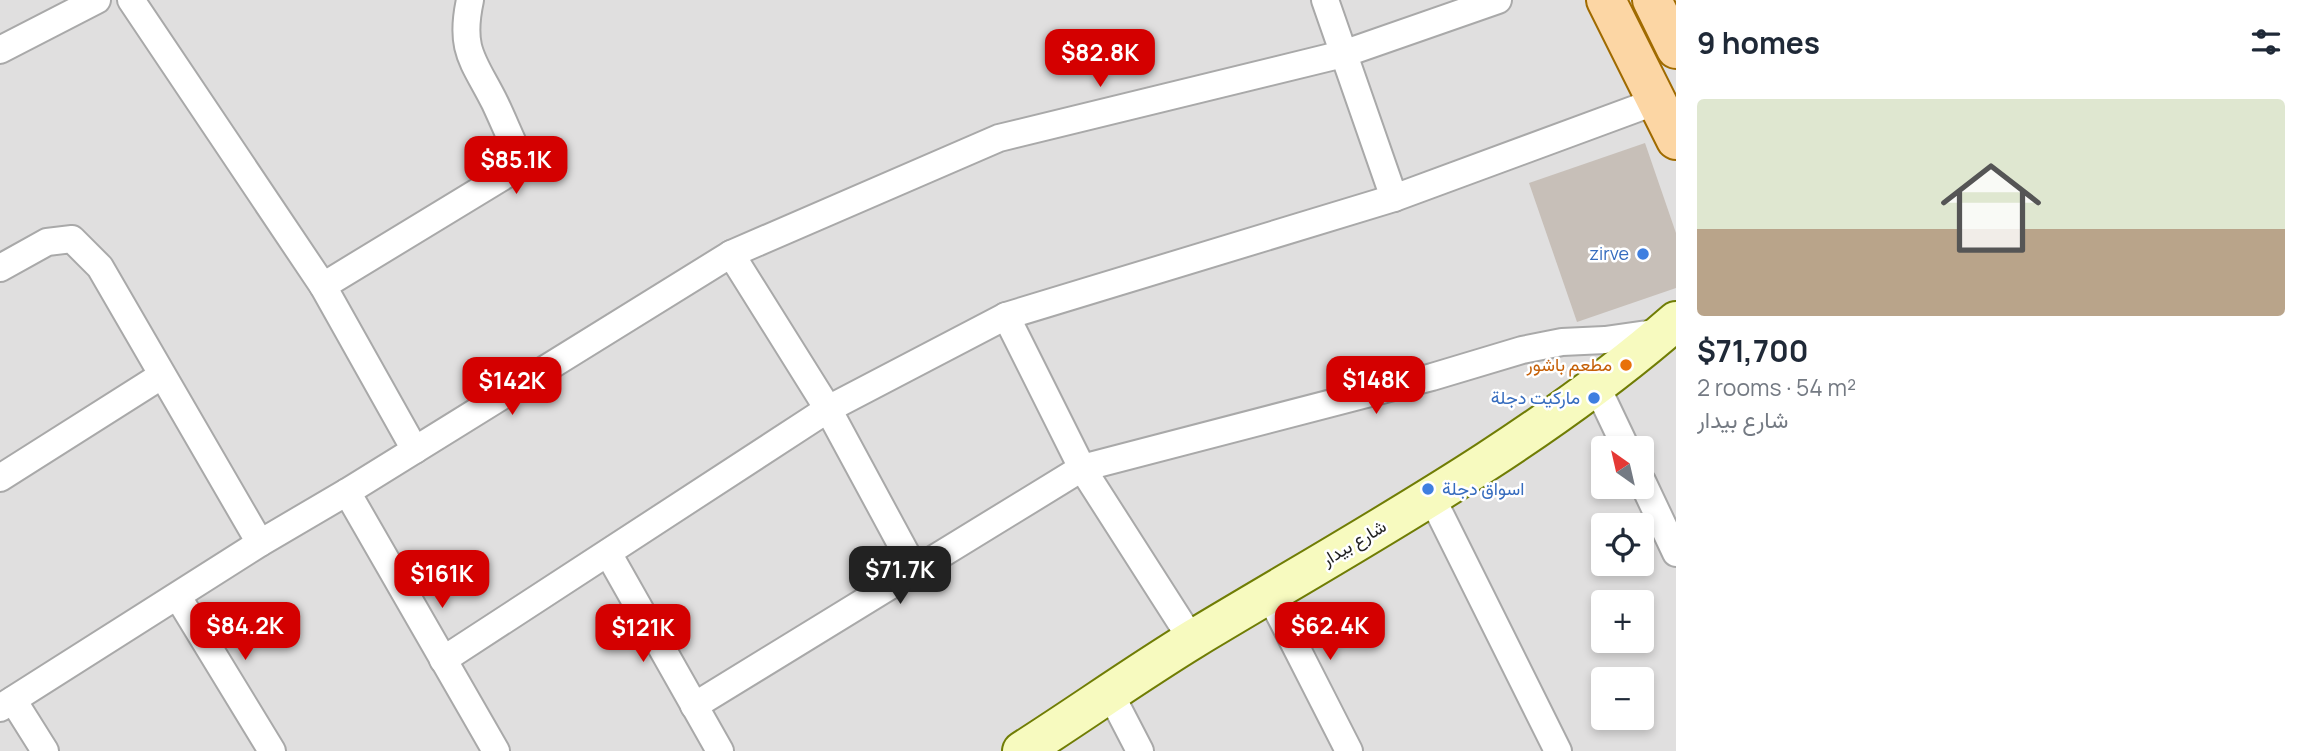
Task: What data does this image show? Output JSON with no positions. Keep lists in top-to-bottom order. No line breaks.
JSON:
{"streets":{"main road":["شارع بيدار"]},"places":["zirve","مطعم باشور","ماركيت دجلة","اسواق دجلة"],"north":"top left","page":{"heading":"9 homes","price":["$82.8K","$85.1K","$148K","$142K","$71.7K","$161K","$84.2K","$62.4K","$121K"],"list":[{"name":"$71,700","note":"2 rooms · 54 m² · شارع بيدار"}],"map_buttons":["+","−"]}}
